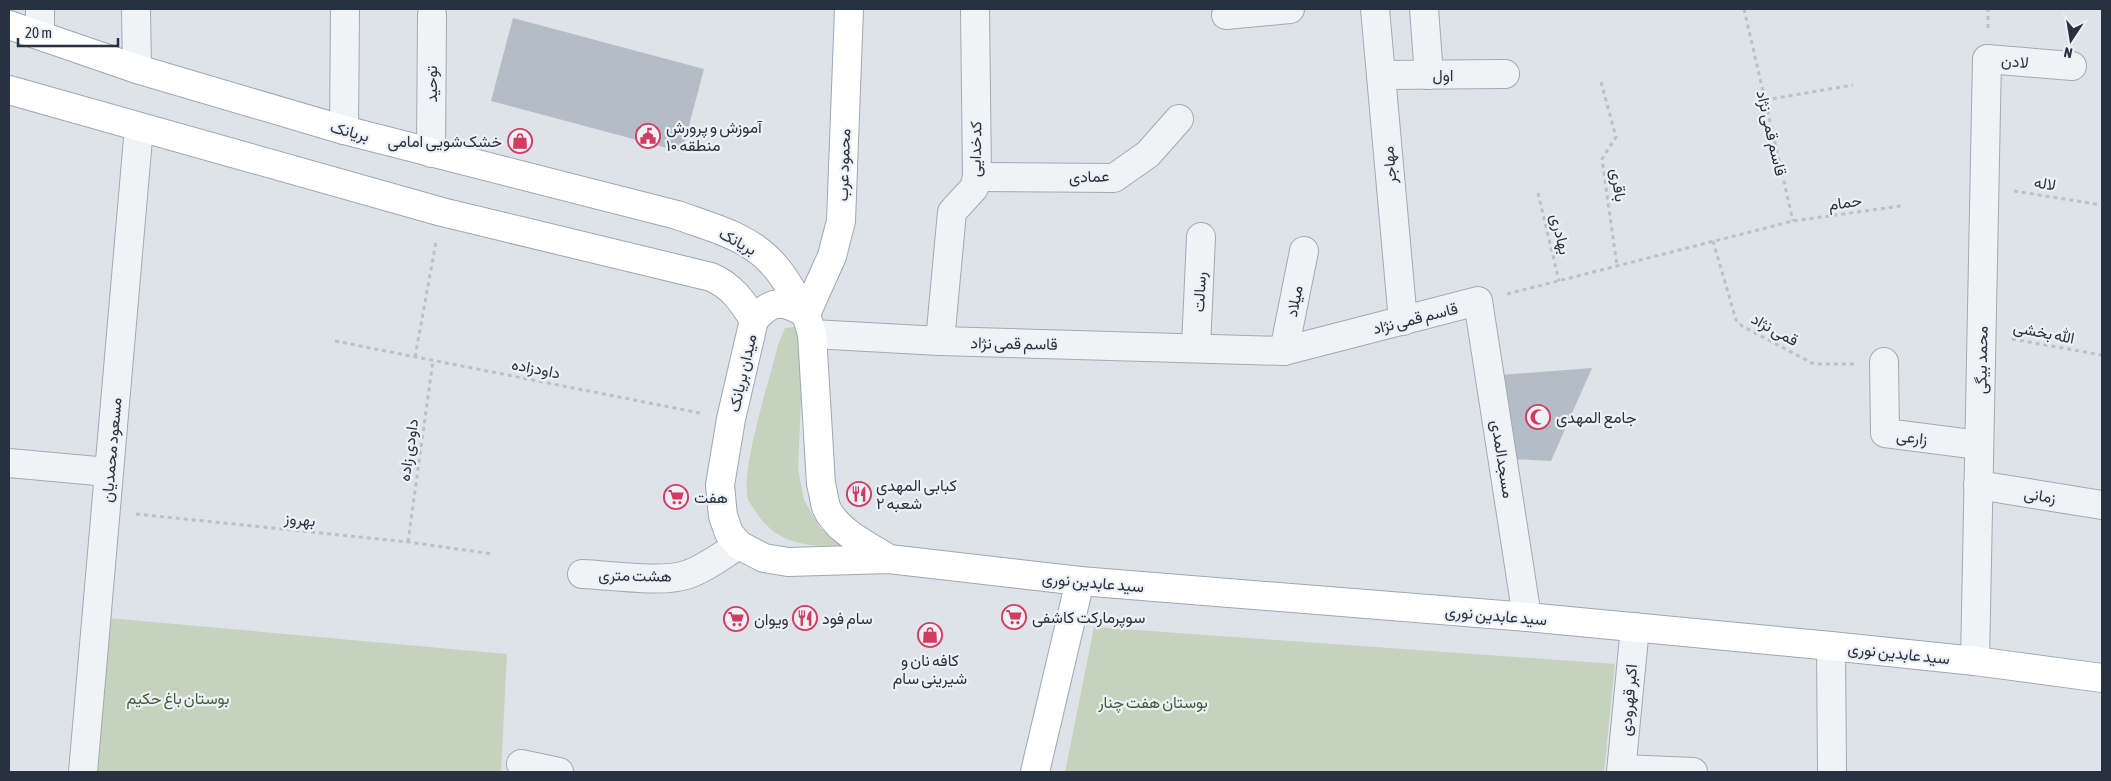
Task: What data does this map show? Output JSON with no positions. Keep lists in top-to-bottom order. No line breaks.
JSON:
{"streets":{"main road":["بریانک","محمود عرب","میدان بریانک","سید عابدین نوری"],"street":["لادن","اول","توحید","قاسم قمی نژاد","کدخدایی","مهاجر","عمادی","رسالت","میلاد","محمد بیگی","زارعی","مسعود محمدیان","مسجدالمدی","زمانی","هشت متری","اکبر قهرودی"],"path":["لاله","باقری","حمام","بهادری","قمی نژاد","الله بخشی","داودزاده","داودی زاده","بهروز"]},"crossings":[["لادن","محمد بیگی"],["اول","مهاجر"],["توحید","بریانک"],["بریانک","قاسم قمی نژاد"],["بریانک","محمود عرب"],["بریانک","میدان بریانک"],["قاسم قمی نژاد","کدخدایی"],["قاسم قمی نژاد","محمود عرب"],["قاسم قمی نژاد","مهاجر"],["قاسم قمی نژاد","باقری"],["قاسم قمی نژاد","حمام"],["قاسم قمی نژاد","بهادری"],["قاسم قمی نژاد","رسالت"],["قاسم قمی نژاد","میلاد"],["قاسم قمی نژاد","قمی نژاد"],["قاسم قمی نژاد","میدان بریانک"],["قاسم قمی نژاد","مسجدالمدی"],["کدخدایی","عمادی"],["محمود عرب","میدان بریانک"],["لاله","محمد بیگی"],["قمی نژاد","زارعی"],["الله بخشی","محمد بیگی"],["محمد بیگی","زارعی"],["محمد بیگی","زمانی"],["محمد بیگی","سید عابدین نوری"],["داودزاده","میدان بریانک"],["داودزاده","داودی زاده"],["میدان بریانک","هشت متری"],["مسعود محمدیان","بهروز"],["داودی زاده","بهروز"],["مسجدالمدی","سید عابدین نوری"],["سید عابدین نوری","اکبر قهرودی"]],"parks":["بوستان باغ حکیم","بوستان هفت چنار"],"places":{"public building":["آموزش و پرورش منطقه ۱۰"],"shop":["خشک‌شویی امامی","کافه نان و شیرینی سام"],"mosque":["جامع المهدی"],"restaurant":["کبابی المهدی شعبه ۲","سام فود"],"supermarket":["هفت","سوپرمارکت کاشفی","ویوان"]},"scale_bar":"20 m","north":"bottom"}
